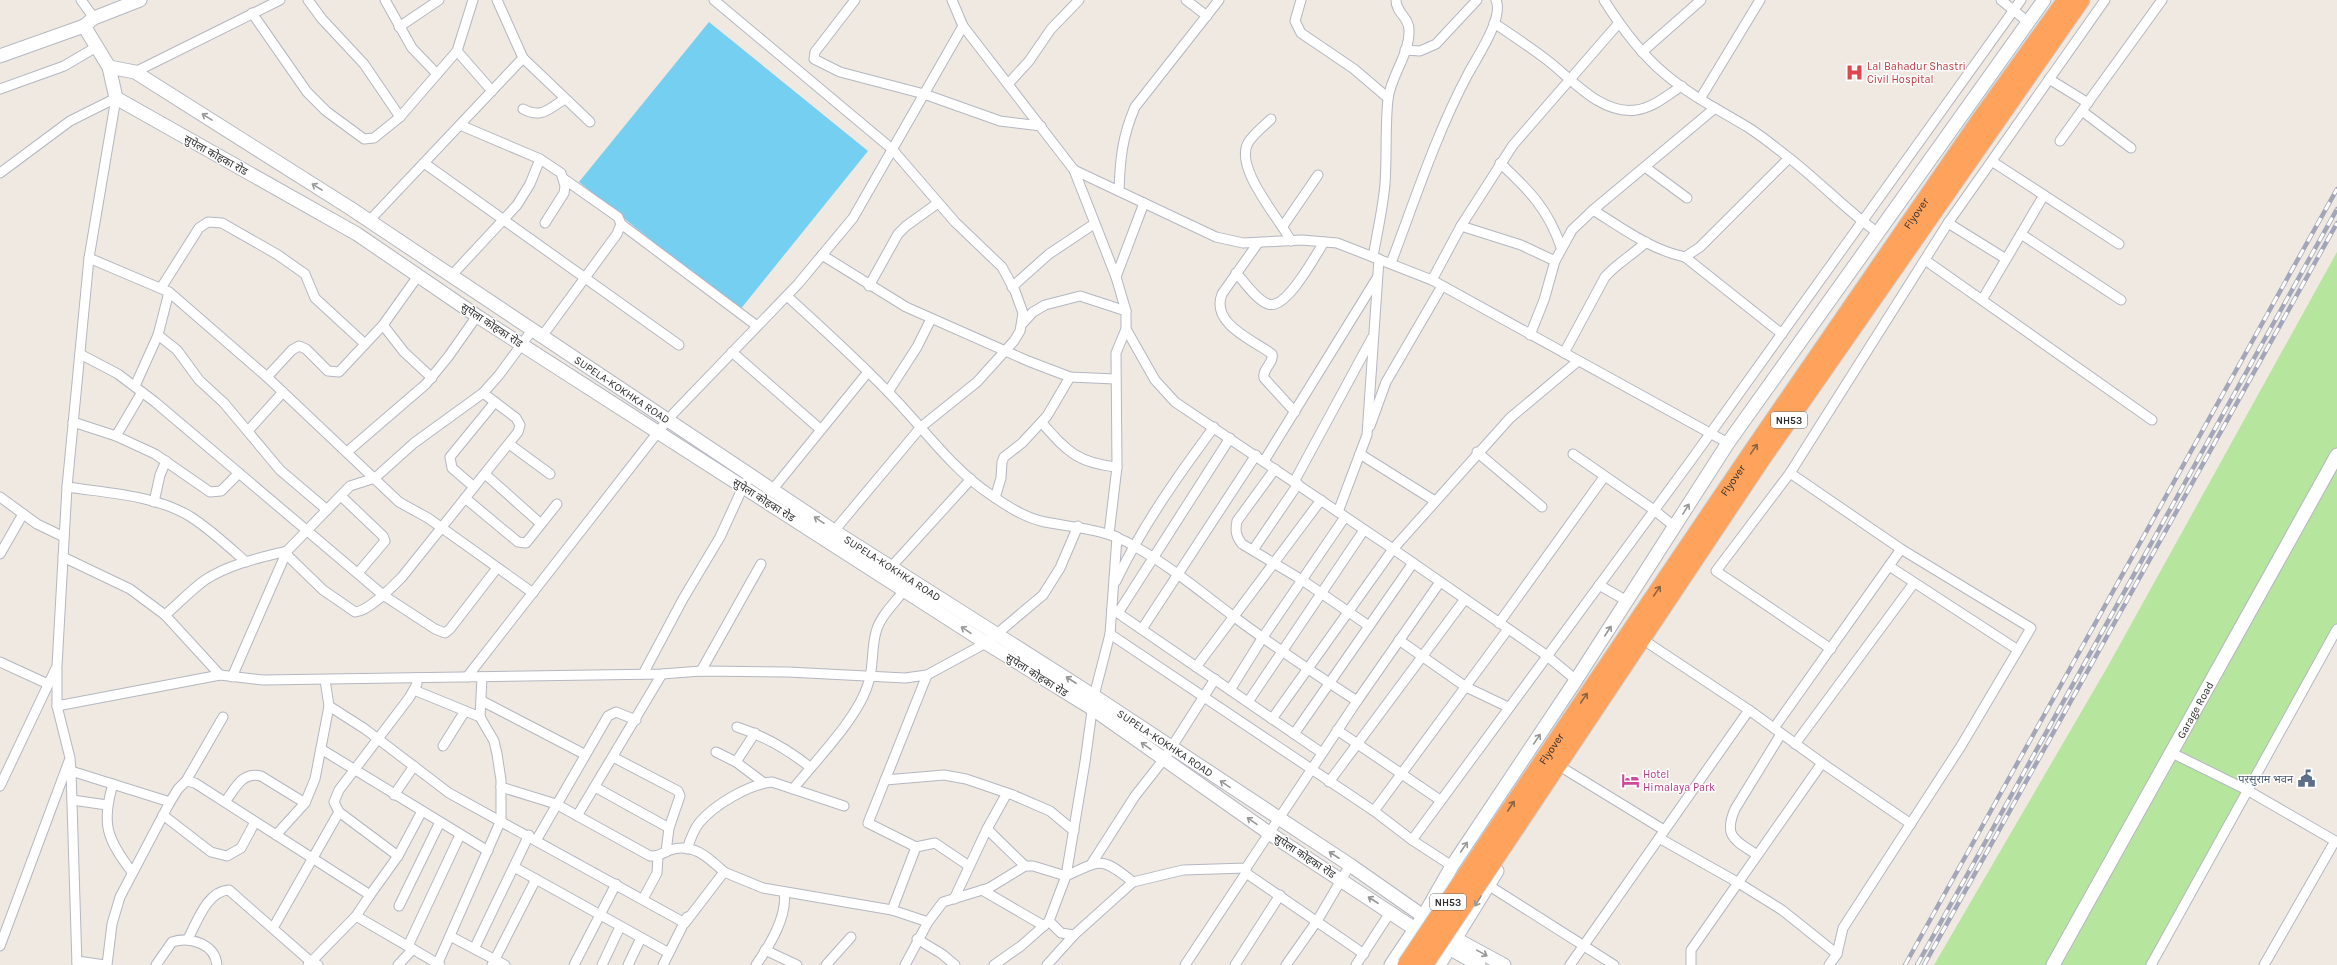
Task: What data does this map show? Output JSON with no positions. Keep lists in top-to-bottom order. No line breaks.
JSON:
{"streets":{"highway":["Flyover","NH53"],"street":["सुपेला कोहका रोड","SUPELA-KOKHKA ROAD","Garage Road"]},"crossings":[["सुपेला कोहका रोड","SUPELA-KOKHKA ROAD"]],"places":{"hospital":["Lal Bahadur Shastri Civil Hospital"],"public building":["परसुराम भवन"],"hotel":["Hotel Himalaya Park"]}}
